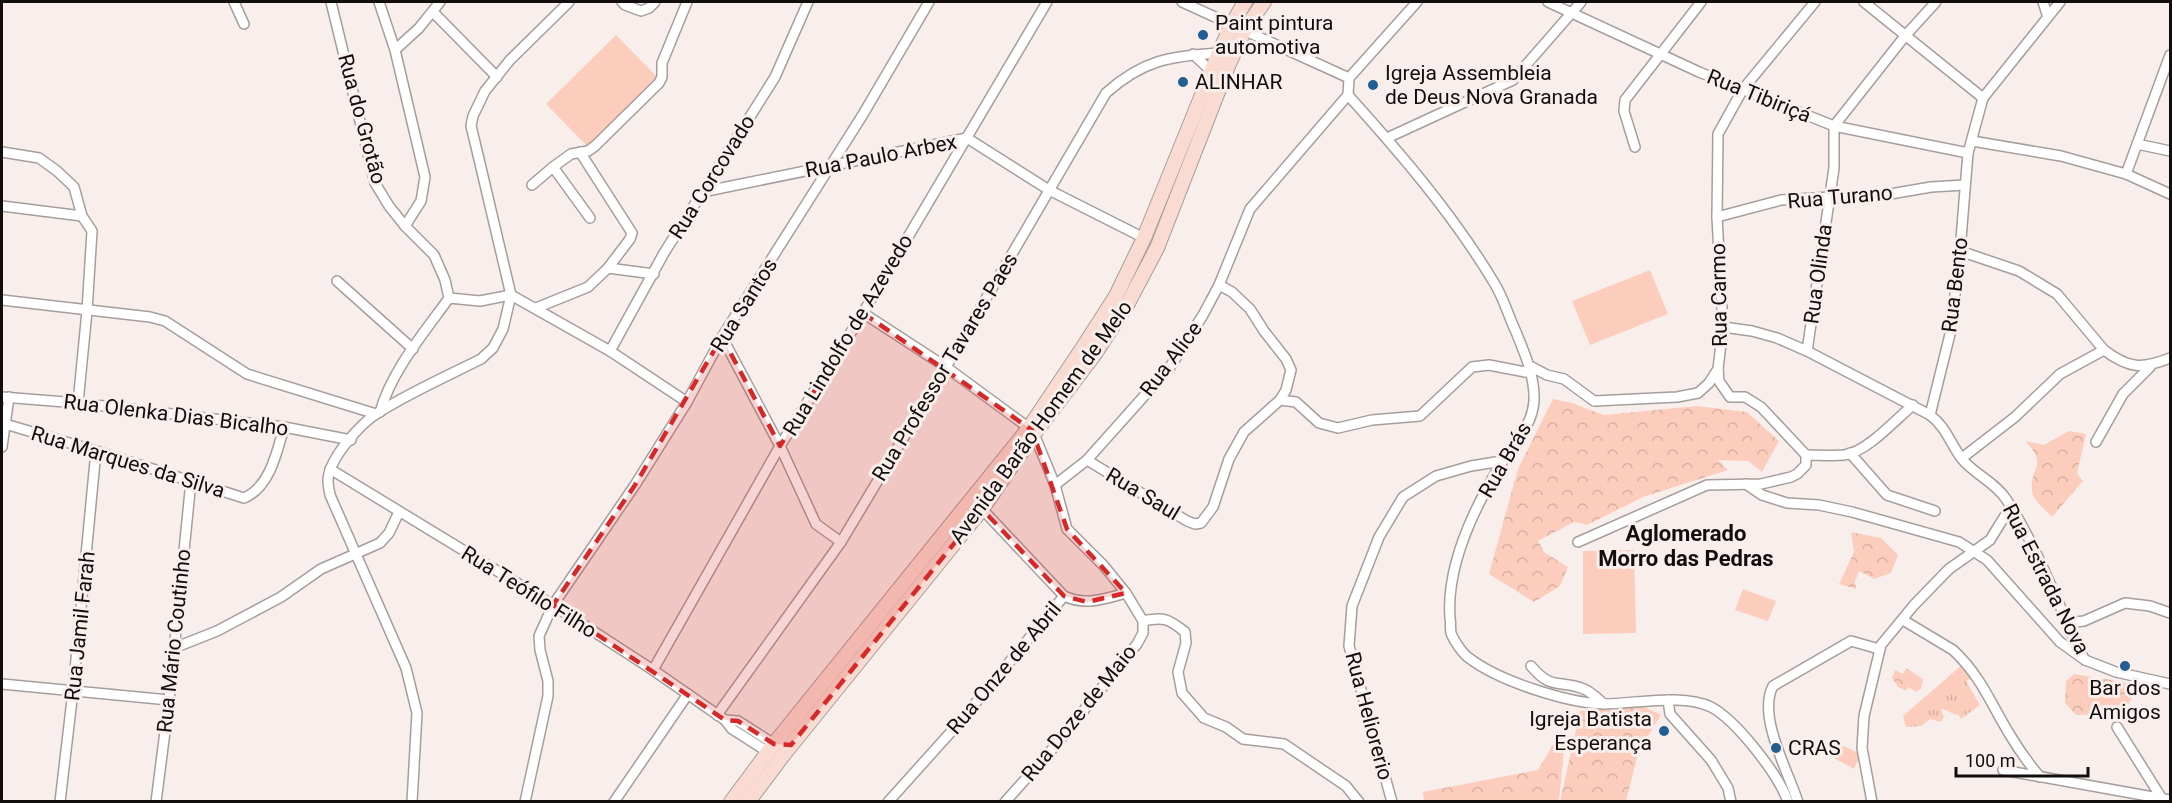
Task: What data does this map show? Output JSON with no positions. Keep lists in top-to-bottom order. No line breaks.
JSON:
{"streets":{"main road":["Avenida Barão Homem de Melo"],"street":["Rua Tibiriçá","Rua do Grotão","Rua Paulo Arbex","Rua Corcovado","Rua Turano","Rua Olinda","Rua Bento","Rua Carmo","Rua Santos","Rua Lindolfo de Azevedo","Rua Alice","Rua Professor Tavares Paes","Rua Olenka Dias Bicalho","Rua Brás","Rua Marques da Silva","Rua Saul","Rua Estrada Nova","Rua Teófilo Filho","Rua Jamil Farah","Rua Mário Coutinho","Rua Onze de Abril","Rua Doze de Maio","Rua Heliorerio"]},"crossings":[["Rua Tibiriçá","Rua Olinda"],["Rua Tibiriçá","Rua Bento"],["Rua Tibiriçá","Rua Carmo"],["Rua Paulo Arbex","Rua Corcovado"],["Rua Paulo Arbex","Rua Santos"],["Rua Paulo Arbex","Rua Lindolfo de Azevedo"],["Rua Paulo Arbex","Rua Professor Tavares Paes"],["Rua Paulo Arbex","Avenida Barão Homem de Melo"],["Rua Turano","Rua Olinda"],["Rua Turano","Rua Bento"],["Rua Turano","Rua Carmo"],["Rua Olinda","Rua Estrada Nova"],["Rua Bento","Rua Estrada Nova"],["Rua Carmo","Rua Brás"],["Rua Carmo","Rua Saul"],["Rua Carmo","Rua Estrada Nova"],["Rua Santos","Rua Teófilo Filho"],["Rua Lindolfo de Azevedo","Rua Teófilo Filho"],["Rua Alice","Rua Brás"],["Rua Alice","Rua Saul"],["Rua Professor Tavares Paes","Avenida Barão Homem de Melo"],["Rua Professor Tavares Paes","Rua Teófilo Filho"],["Rua Olenka Dias Bicalho","Rua Marques da Silva"],["Avenida Barão Homem de Melo","Rua Teófilo Filho"],["Avenida Barão Homem de Melo","Rua Onze de Abril"],["Rua Brás","Rua Heliorerio"],["Rua Marques da Silva","Rua Jamil Farah"],["Rua Marques da Silva","Rua Mário Coutinho"]],"districts":["Aglomerado Morro das Pedras"],"places":["Paint pintura automotiva","ALINHAR","Igreja Assembleia de Deus Nova Granada","Bar dos Amigos","Igreja Batista Esperança","CRAS"],"scale_bar":"100 m"}
